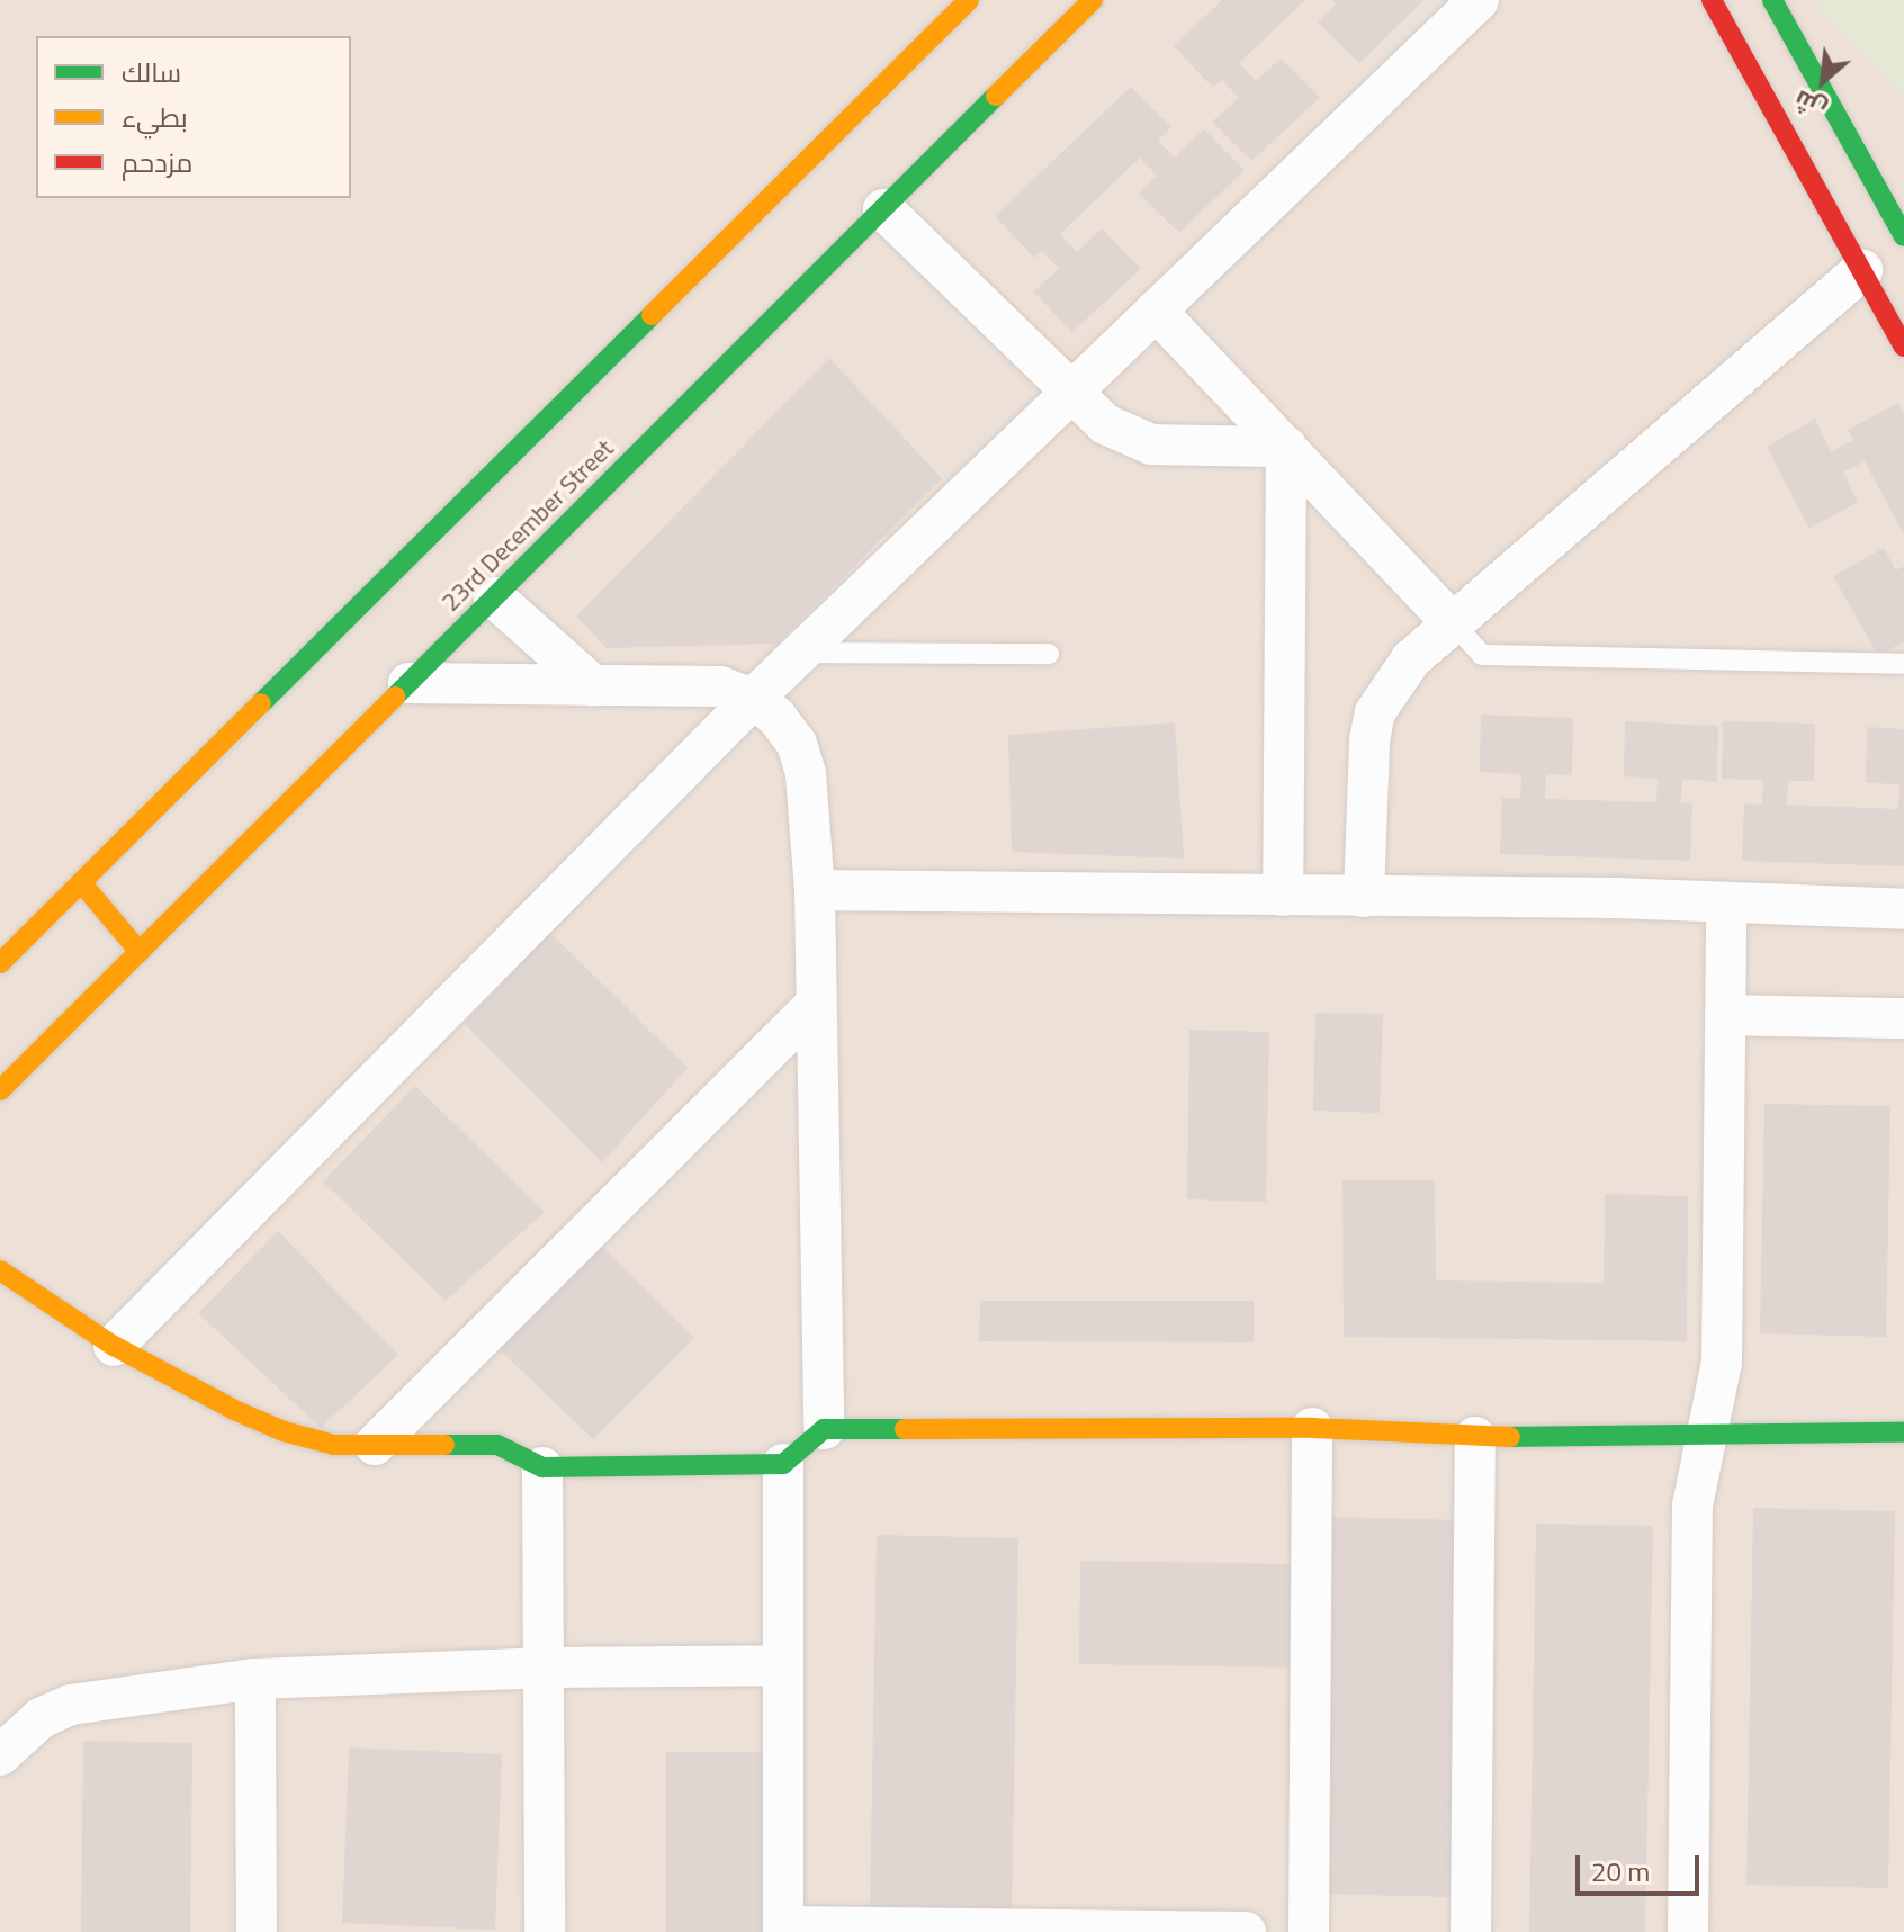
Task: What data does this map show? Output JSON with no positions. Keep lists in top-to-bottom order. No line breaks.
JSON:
{"streets":{"main road":["23rd December Street"]},"legend":["سالك","بطيء","مزدحم"],"scale_bar":"20 m","north":"bottom left"}
